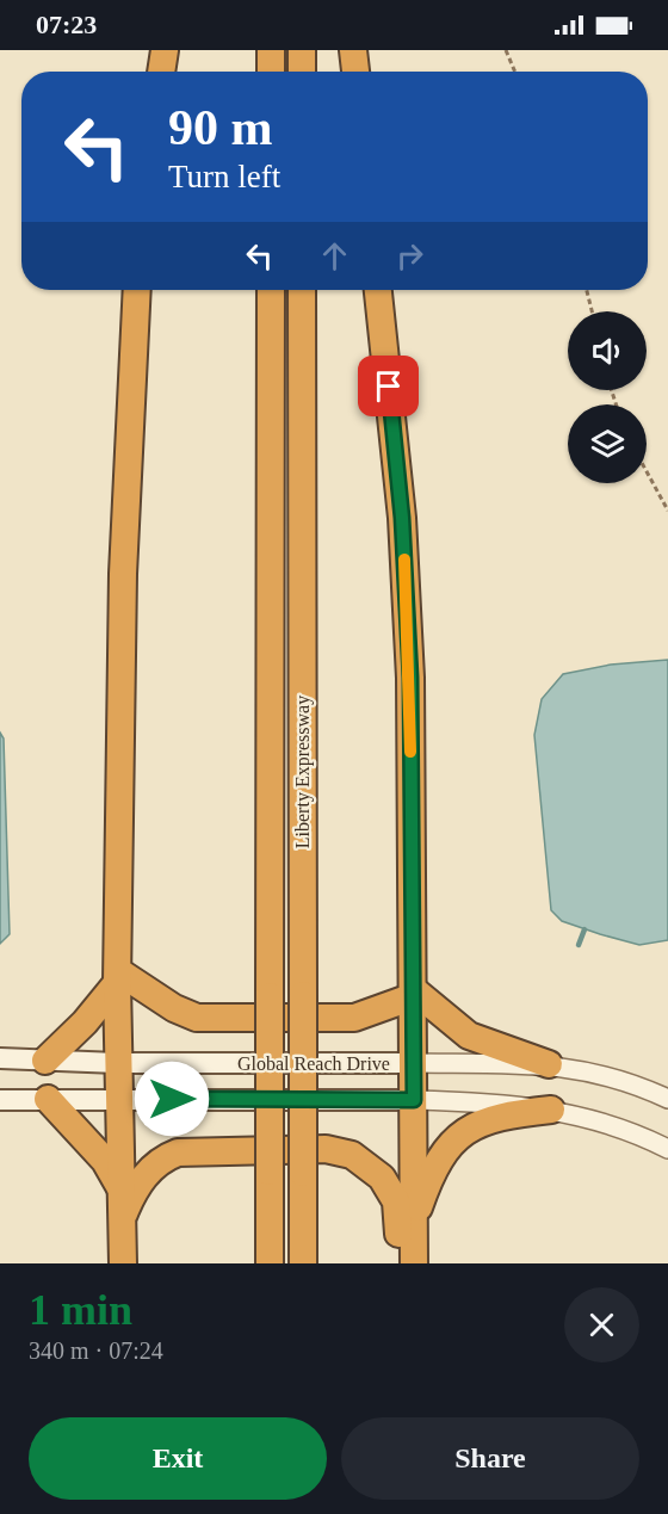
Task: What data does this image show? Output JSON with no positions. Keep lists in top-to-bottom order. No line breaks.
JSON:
{"streets":{"highway":["Liberty Expressway"],"main road":["Global Reach Drive"]},"page":{"status":"07:23","turn":["90 m","Turn left"],"heading":["1 min","340 m · 07:24"],"buttons":["Exit","Share"]}}
